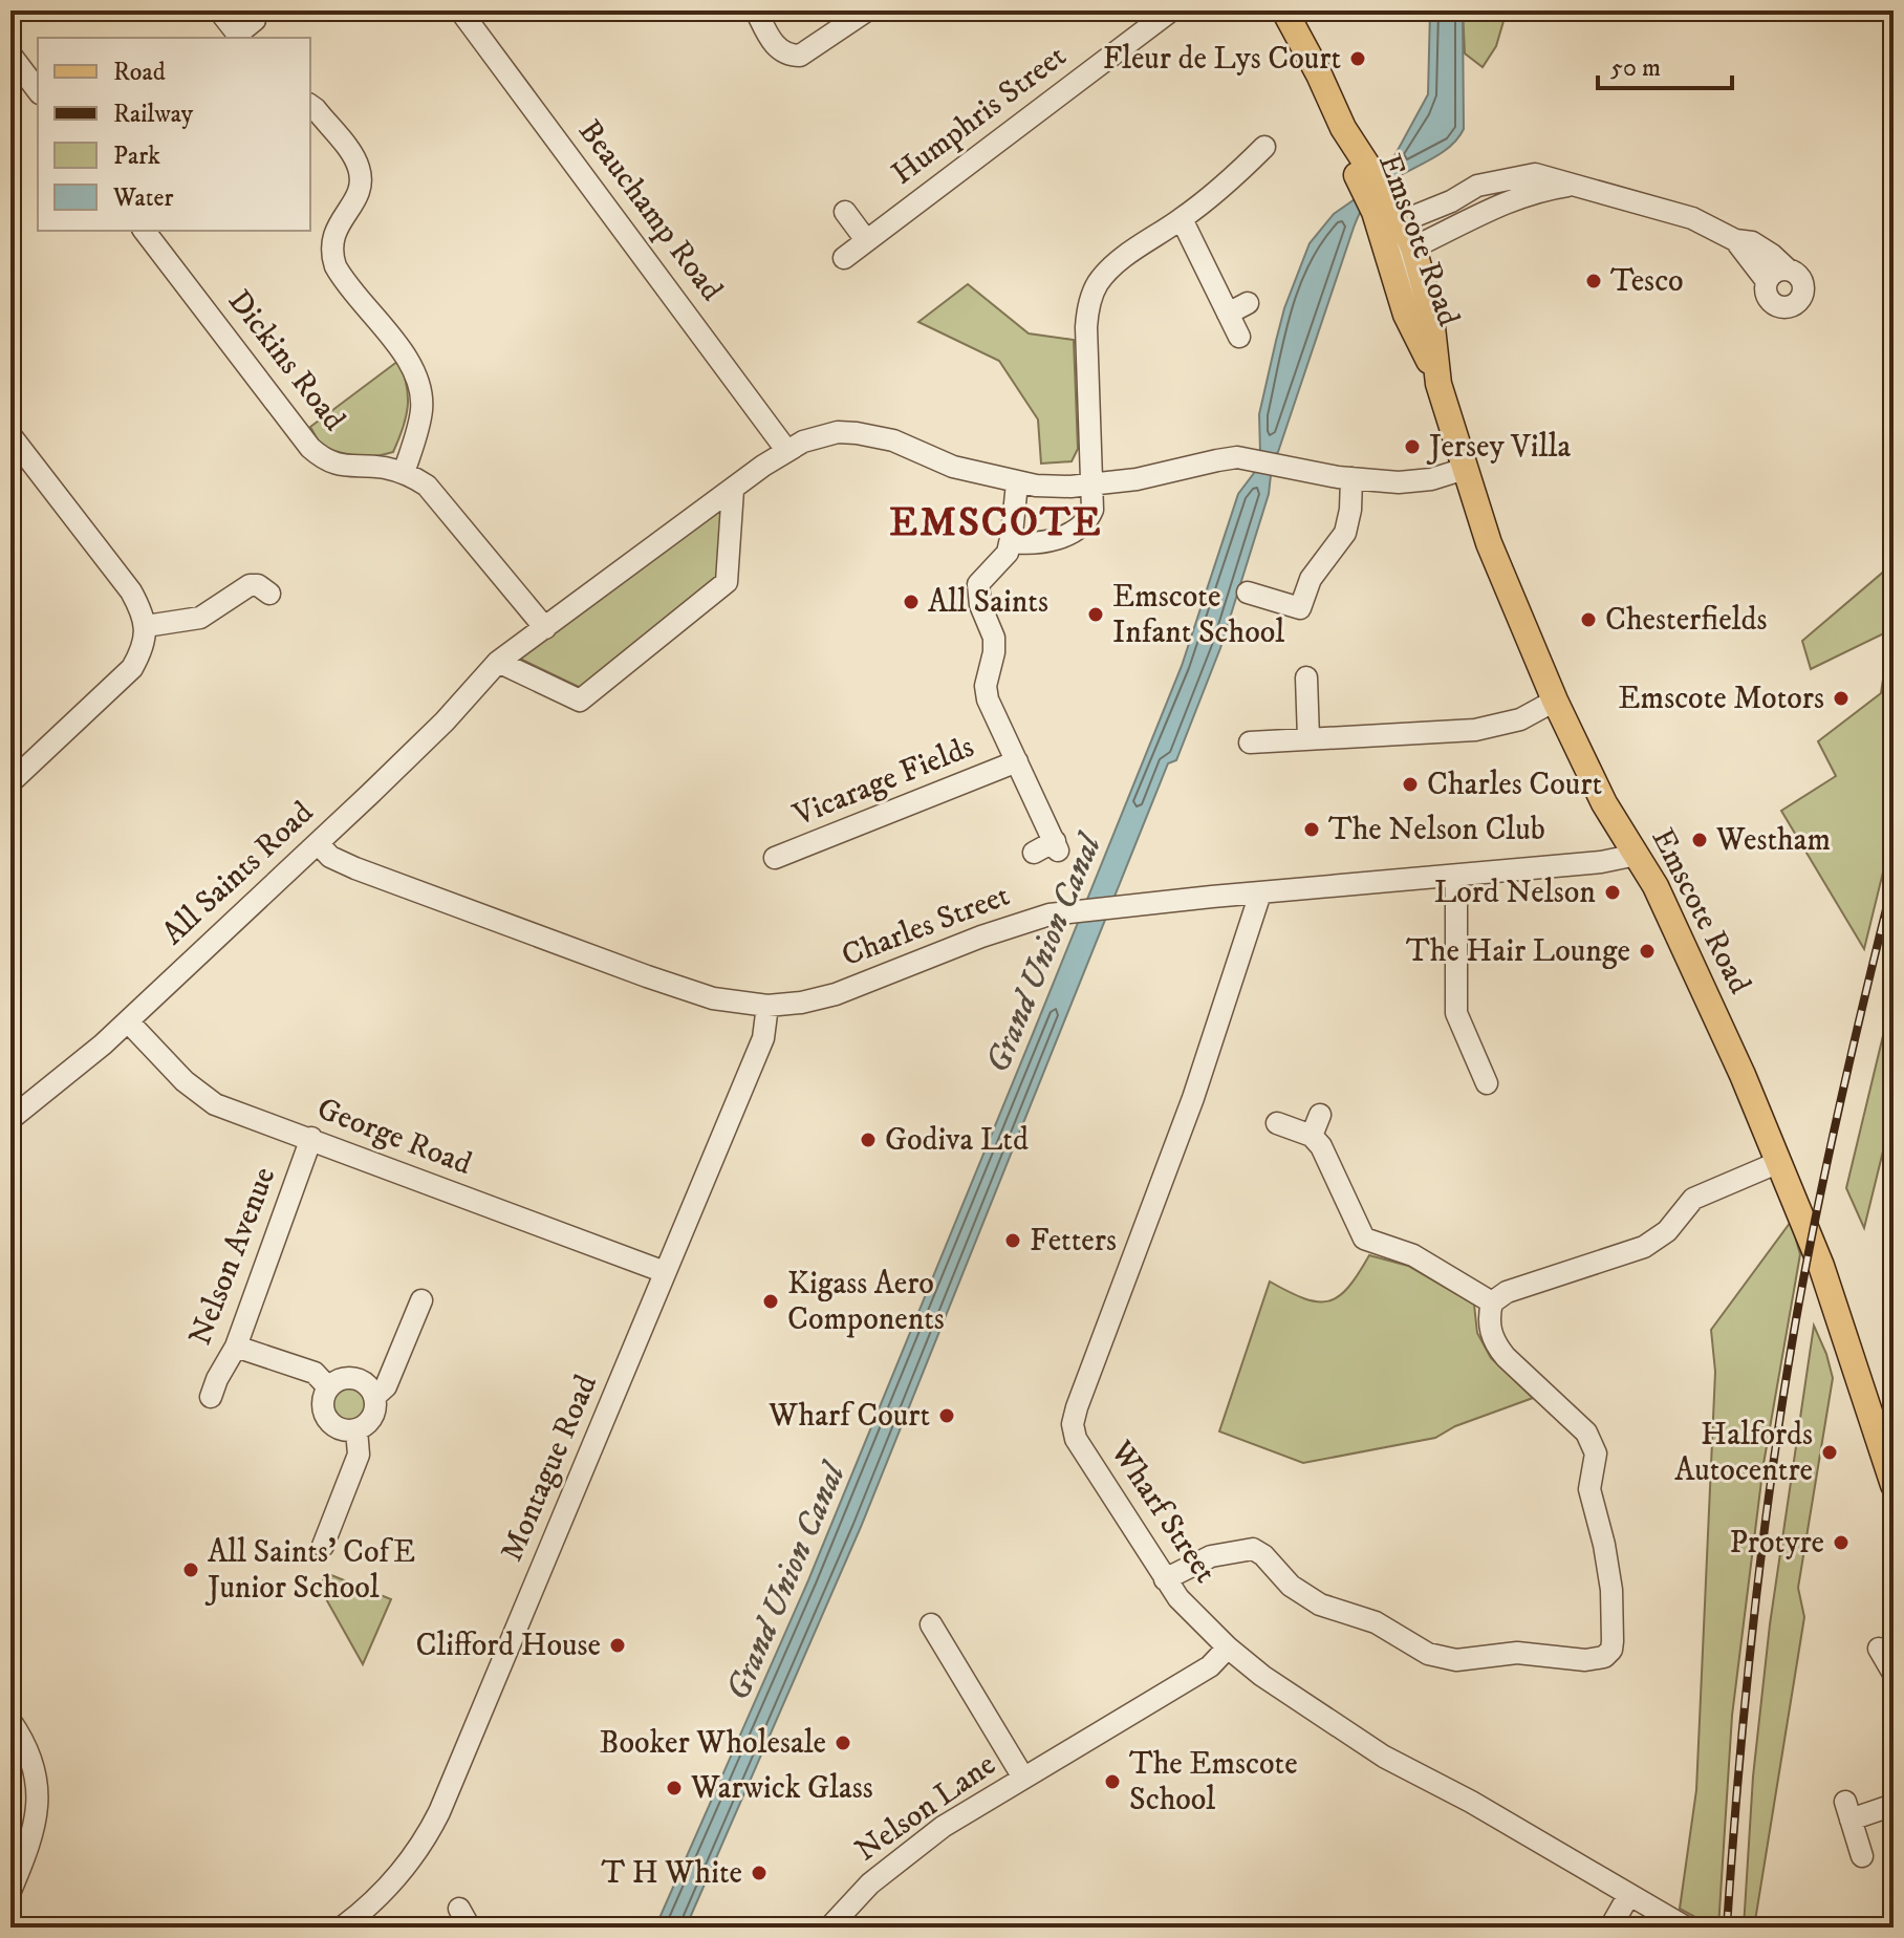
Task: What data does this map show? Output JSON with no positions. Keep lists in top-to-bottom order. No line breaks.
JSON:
{"streets":{"main road":["Emscote Road"],"street":["Humphris Street","Beauchamp Road","Dickins Road","Vicarage Fields","All Saints Road","Charles Street","George Road","Nelson Avenue","Montague Road","Wharf Street","Nelson Lane"]},"crossings":[["Beauchamp Road","All Saints Road"],["Emscote Road","All Saints Road"],["Emscote Road","Charles Street"],["Dickins Road","All Saints Road"],["All Saints Road","Charles Street"],["All Saints Road","George Road"],["Charles Street","Montague Road"],["Charles Street","Wharf Street"],["George Road","Nelson Avenue"],["George Road","Montague Road"],["Wharf Street","Nelson Lane"]],"districts":["EMSCOTE"],"water":["Grand Union Canal"],"places":["Fleur de Lys Court","Tesco","Jersey Villa","All Saints","Emscote Infant School","Chesterfields","Emscote Motors","Charles Court","The Nelson Club","Westham","Lord Nelson","The Hair Lounge","Godiva Ltd","Fetters","Kigass Aero Components","Wharf Court","Halfords Autocentre","Protyre","All Saints' CofE Junior School","Clifford House","Booker Wholesale","The Emscote School","Warwick Glass","T H White"],"legend":["Road","Railway","Park","Water"],"scale_bar":"50 m"}
